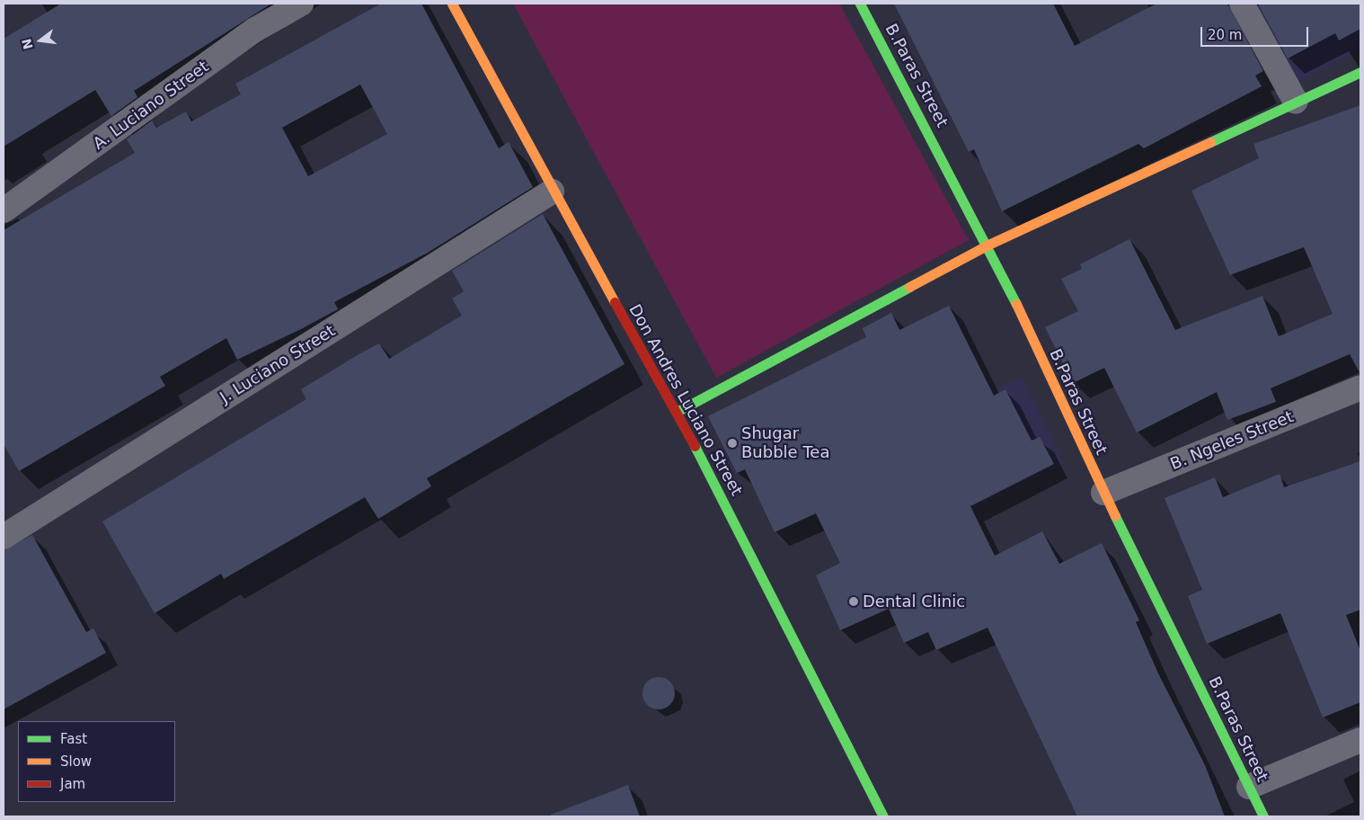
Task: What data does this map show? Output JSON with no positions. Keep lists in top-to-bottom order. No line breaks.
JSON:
{"streets":{"street":["B.Paras Street","A. Luciano Street","J. Luciano Street","Don Andres Luciano Street","B. Ngeles Street"]},"crossings":[["B.Paras Street","B. Ngeles Street"],["J. Luciano Street","Don Andres Luciano Street"]],"places":["Shugar Bubble Tea","Dental Clinic"],"legend":["Fast","Slow","Jam"],"scale_bar":"20 m","north":"left"}
